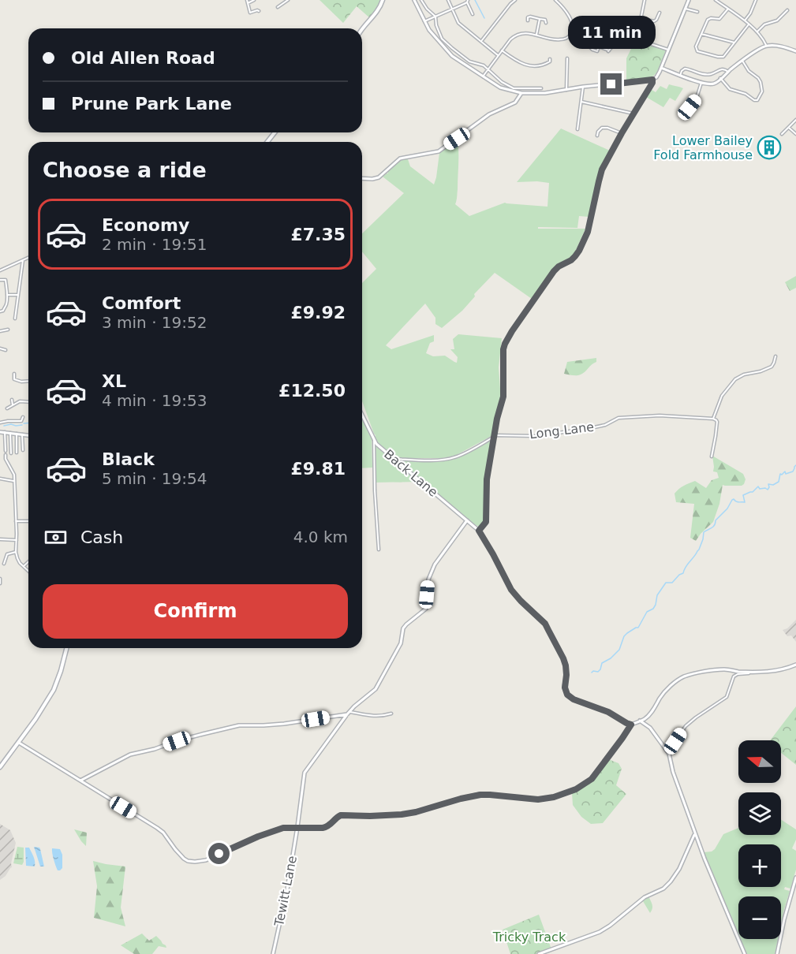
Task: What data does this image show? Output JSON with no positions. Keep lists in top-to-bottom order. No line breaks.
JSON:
{"streets":{"street":["Long Lane","Back Lane","Tewitt Lane"]},"crossings":[["Back Lane","Tewitt Lane"]],"parks":["Tricky Track"],"places":{"building":["Lower Bailey Fold Farmhouse"]},"north":"left","page":{"bubble":"11 min","banner":["Old Allen Road","Prune Park Lane"],"heading":"Choose a ride","list":[{"name":"Economy","note":"2 min · 19:51","value":"£7.35"},{"name":"Comfort","note":"3 min · 19:52","value":"£9.92"},{"name":"XL","note":"4 min · 19:53","value":"£12.50"},{"name":"Black","note":"5 min · 19:54","value":"£9.81"}],"pay":["Cash","4.0 km"],"buttons":"Confirm","map_buttons":["+","−"]}}
